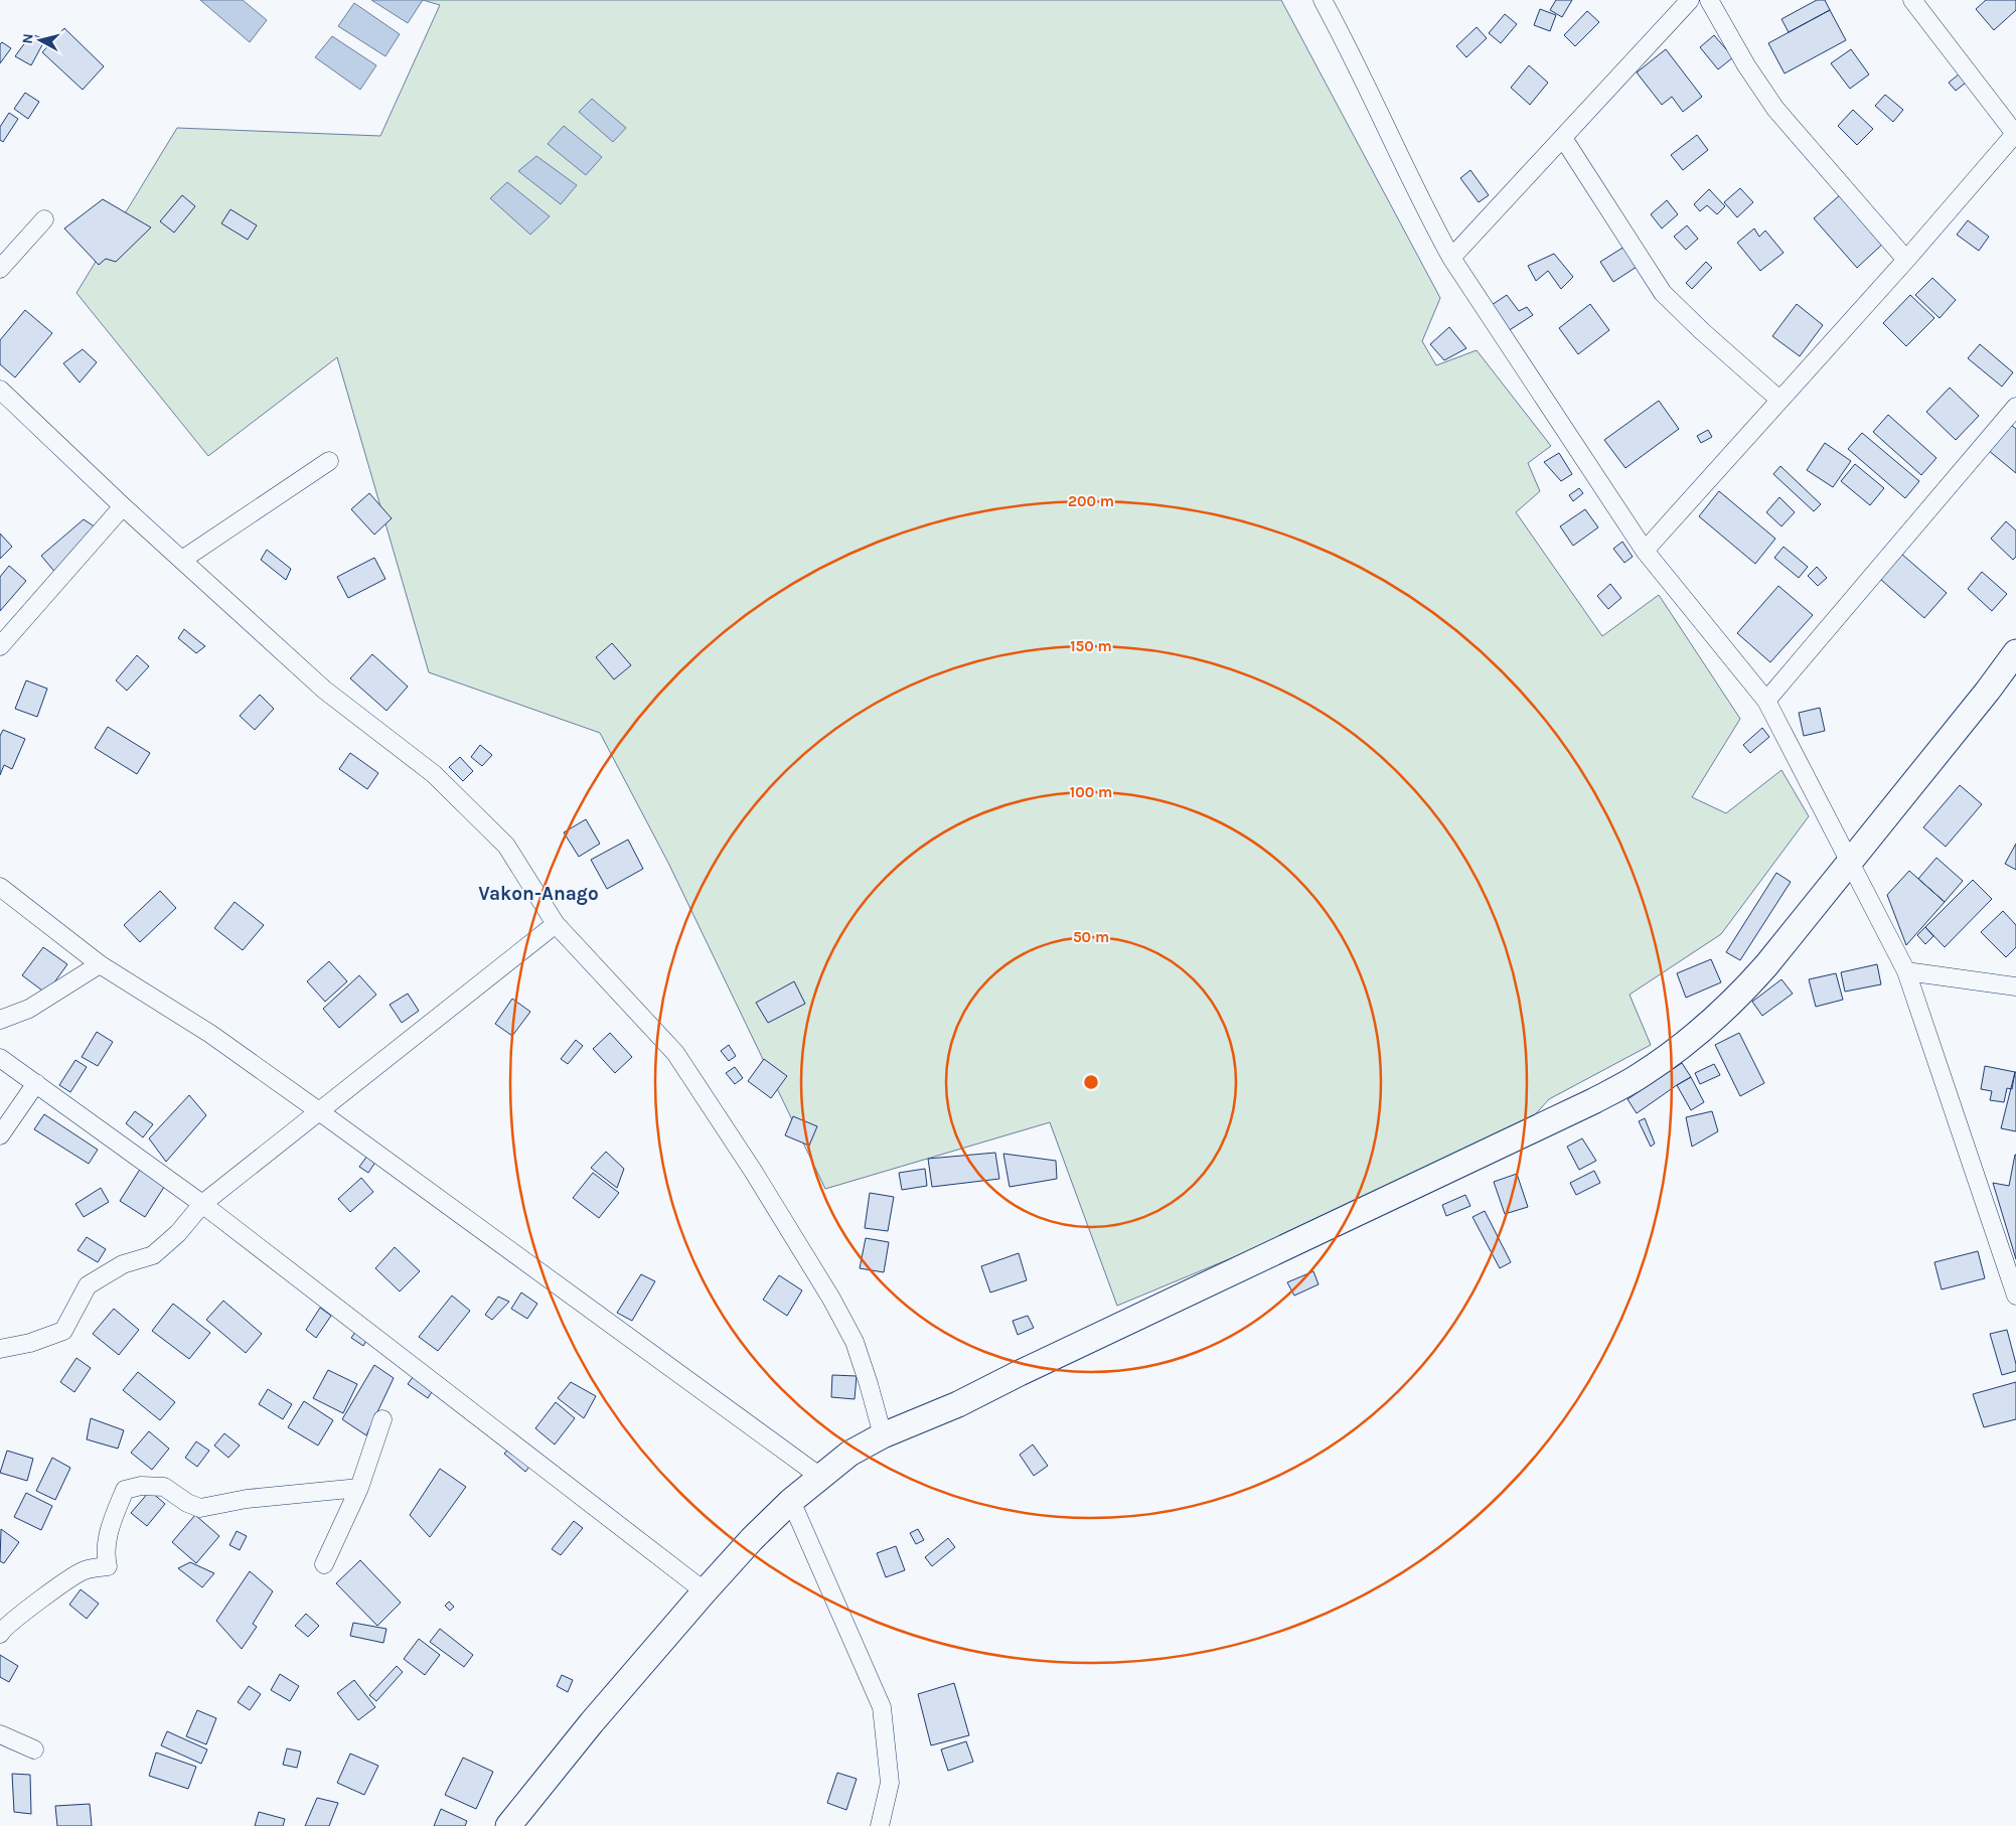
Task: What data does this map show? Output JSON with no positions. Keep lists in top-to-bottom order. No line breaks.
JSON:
{"districts":["Vakon-Anago"],"north":"left","rings":["200 m","150 m","100 m","50 m"]}
